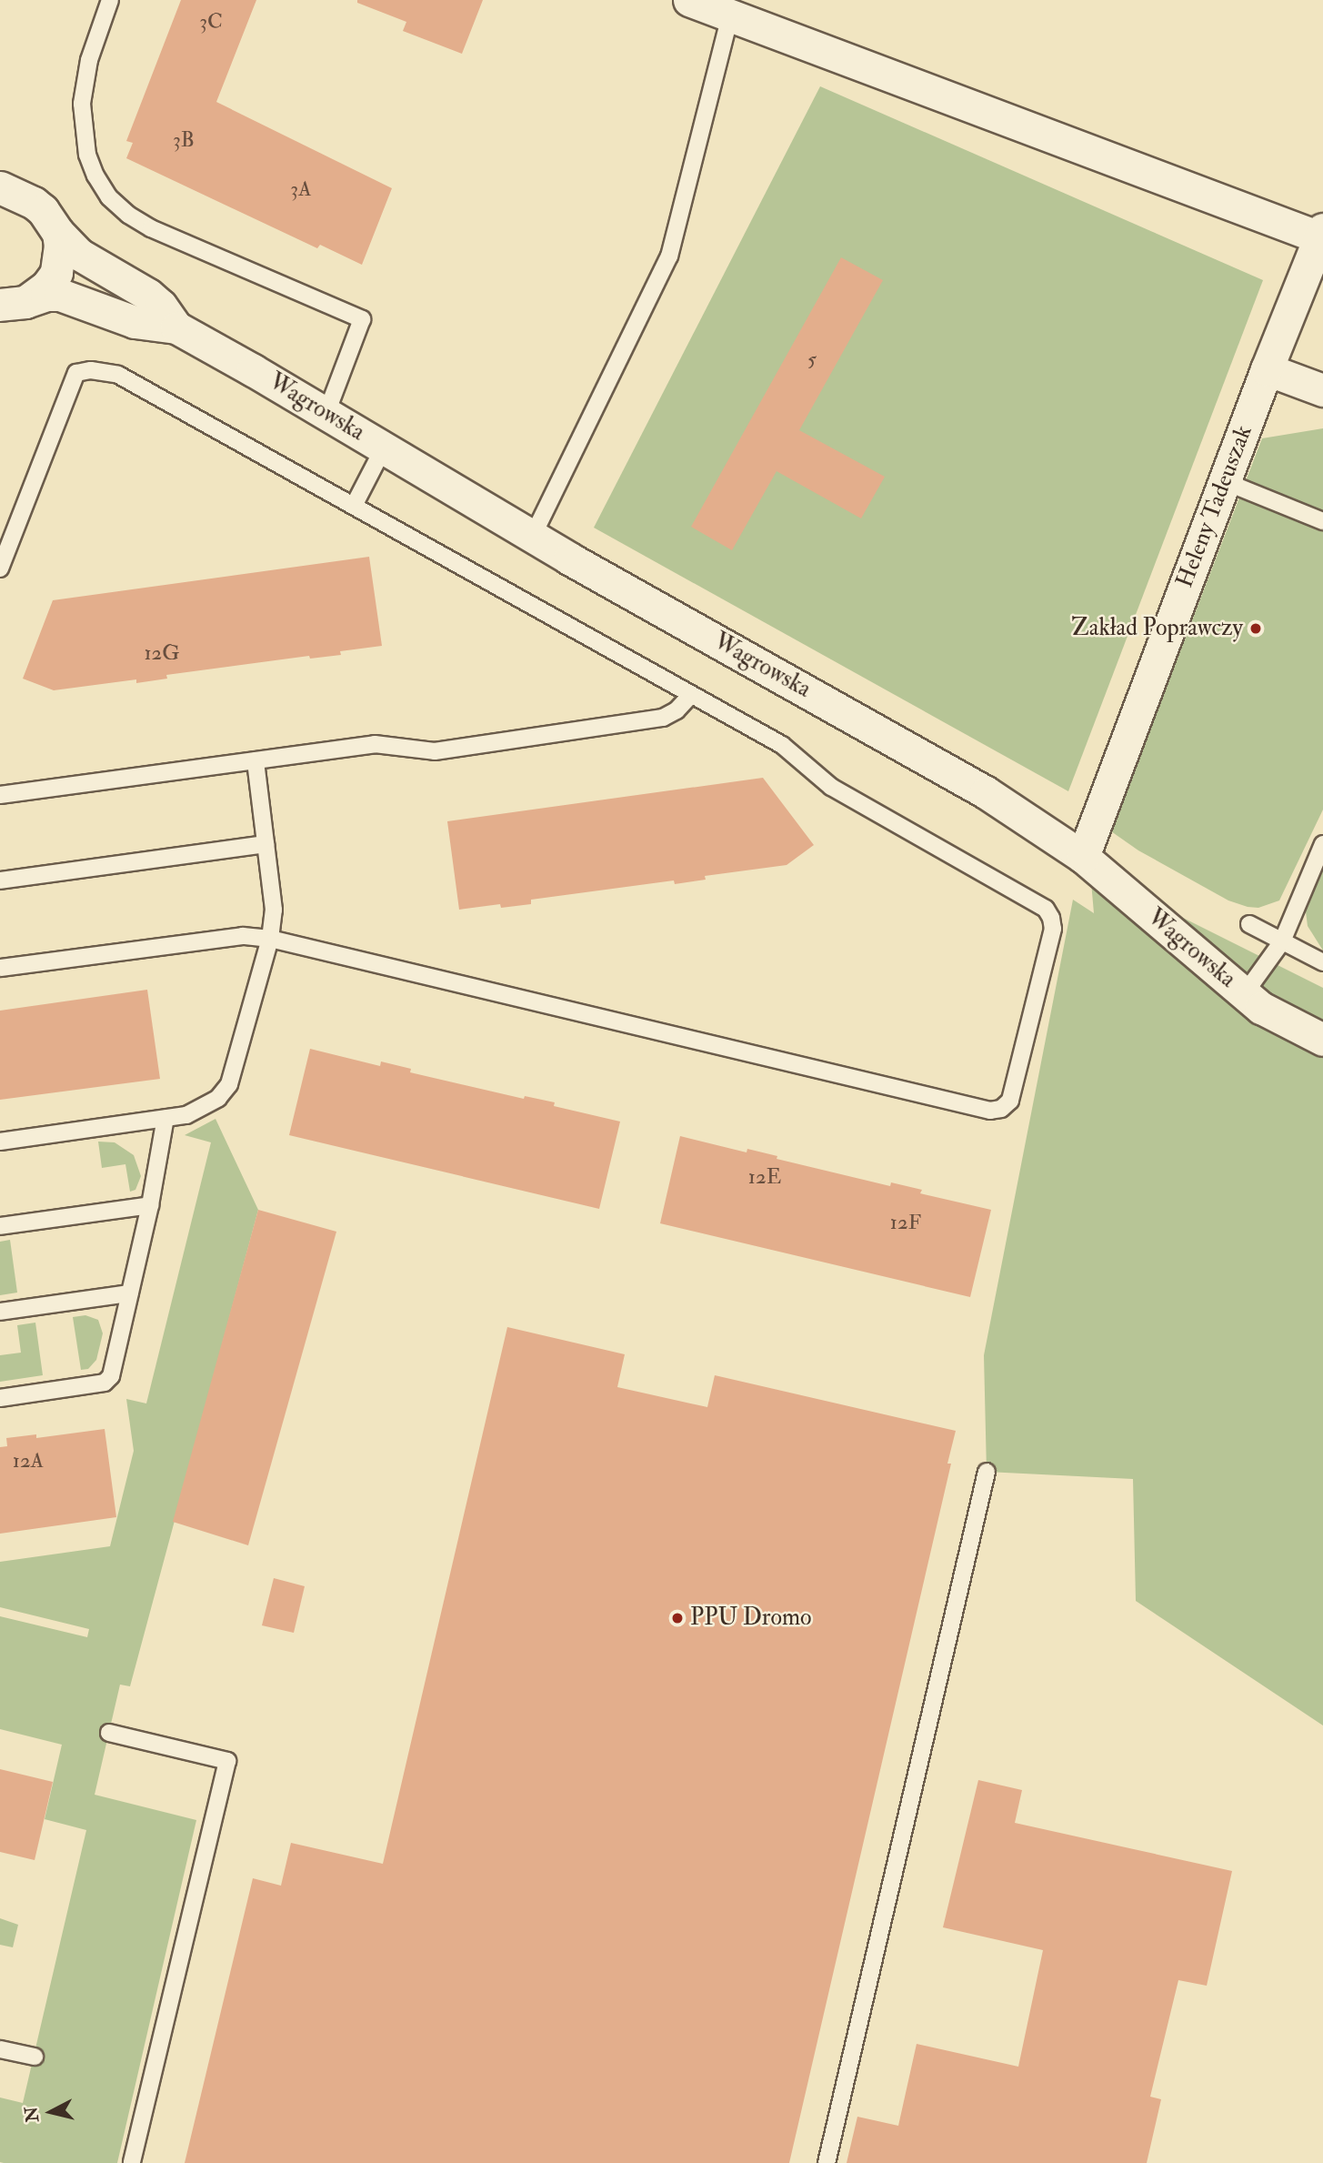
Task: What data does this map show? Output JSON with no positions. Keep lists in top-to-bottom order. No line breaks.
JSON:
{"streets":{"street":["Wagrowska","Heleny Tadeuszak"]},"crossings":[["Wagrowska","Heleny Tadeuszak"]],"places":["Zakład Poprawczy","PPU Dromo"],"house_numbers":["3C","3B","3A","5","12G","12E","12F","12A"],"north":"left"}
